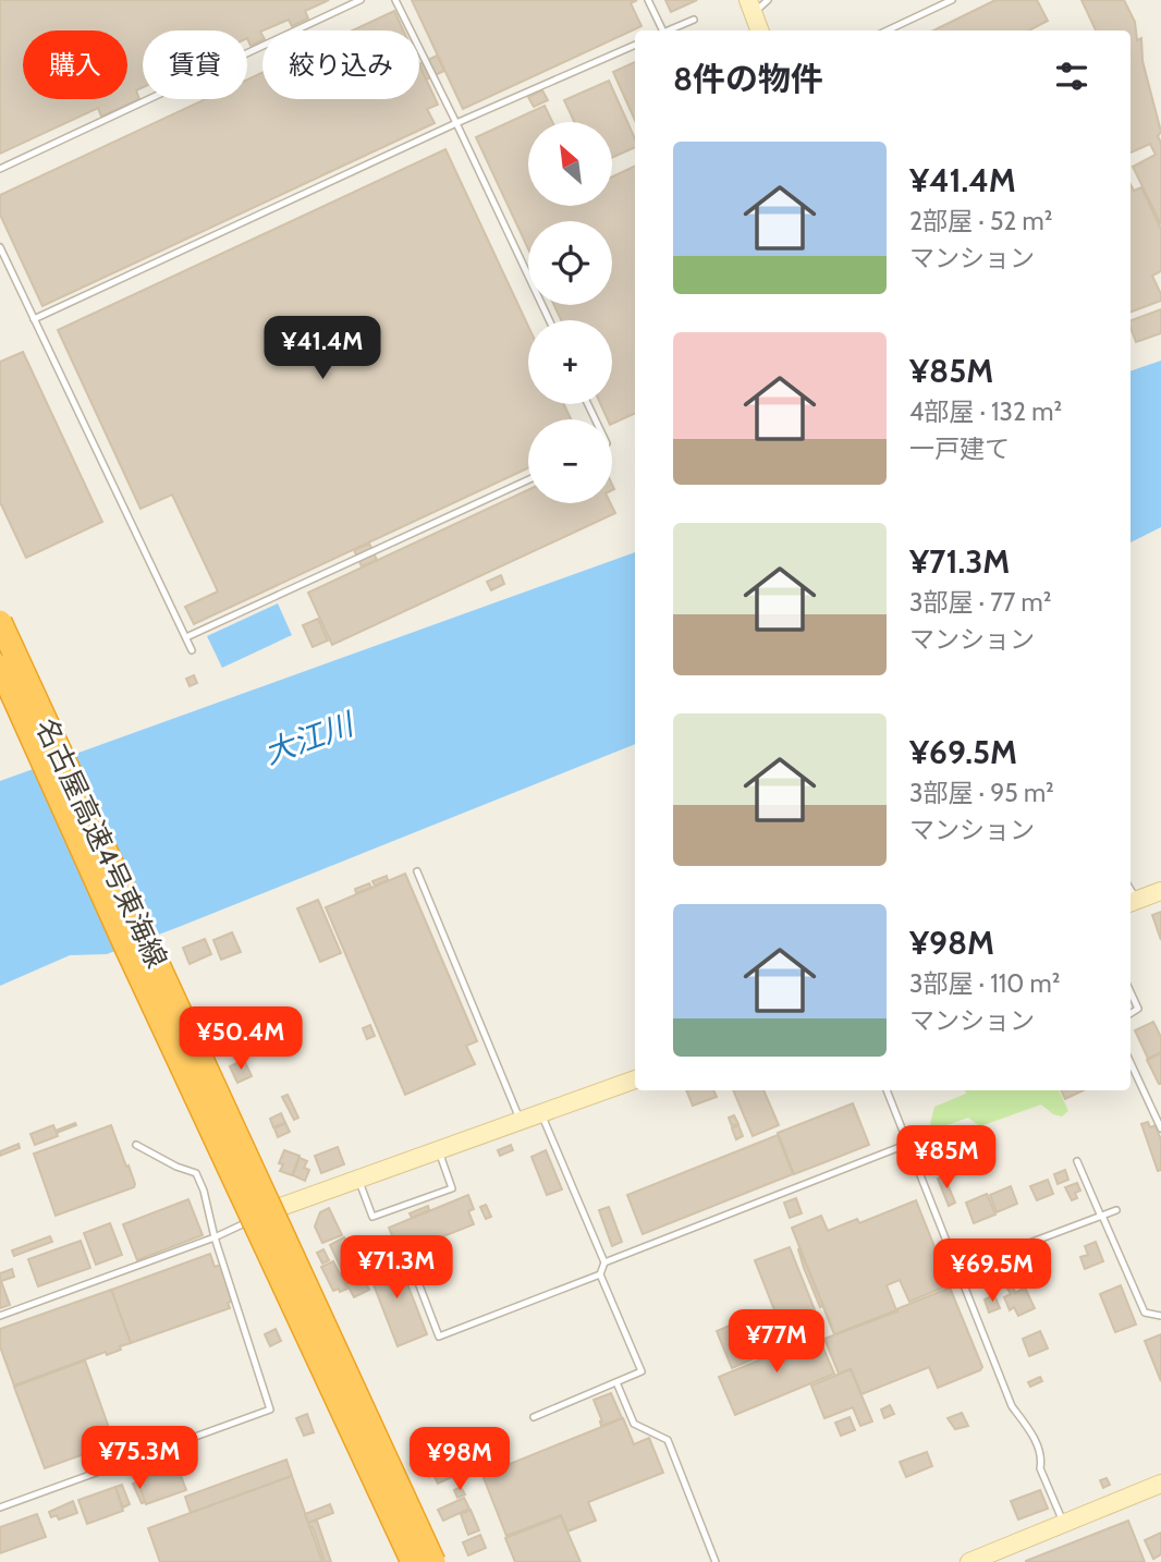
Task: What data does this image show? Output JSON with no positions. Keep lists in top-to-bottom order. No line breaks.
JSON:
{"streets":{"highway":["名古屋高速4号東海線"]},"water":["大江川"],"north":"top left","page":{"chip":["購入","賃貸","絞り込み"],"heading":"8件の物件","map_buttons":["+","−"],"list":[{"name":"¥41.4M","note":"2部屋 · 52 m² · マンション"},{"name":"¥85M","note":"4部屋 · 132 m² · 一戸建て"},{"name":"¥71.3M","note":"3部屋 · 77 m² · マンション"},{"name":"¥69.5M","note":"3部屋 · 95 m² · マンション"},{"name":"¥98M","note":"3部屋 · 110 m² · マンション"}],"price":["¥41.4M","¥50.4M","¥85M","¥71.3M","¥69.5M","¥77M","¥75.3M","¥98M"]}}
